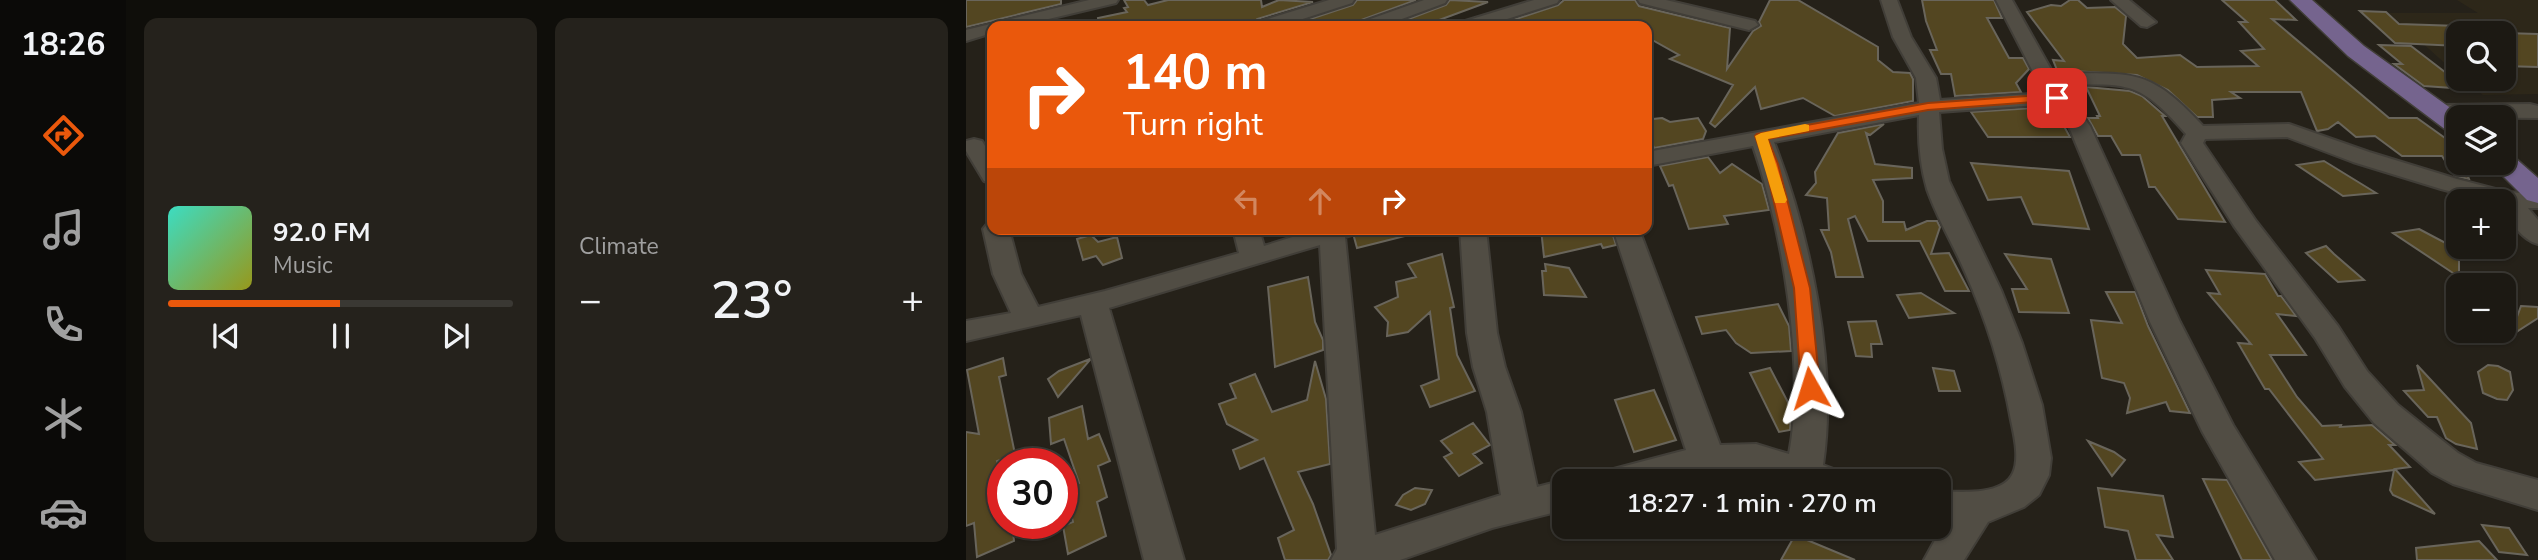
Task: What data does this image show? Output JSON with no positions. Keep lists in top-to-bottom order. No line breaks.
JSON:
{"page":{"tabs":"18:26","tile":"Climate","map_buttons":["+","−"],"turn":["140 m","Turn right"],"song":["92.0 FM","Music"],"heat":["−","23°","+"],"limit":"30","trip":"18:27 · 1 min · 270 m"}}
